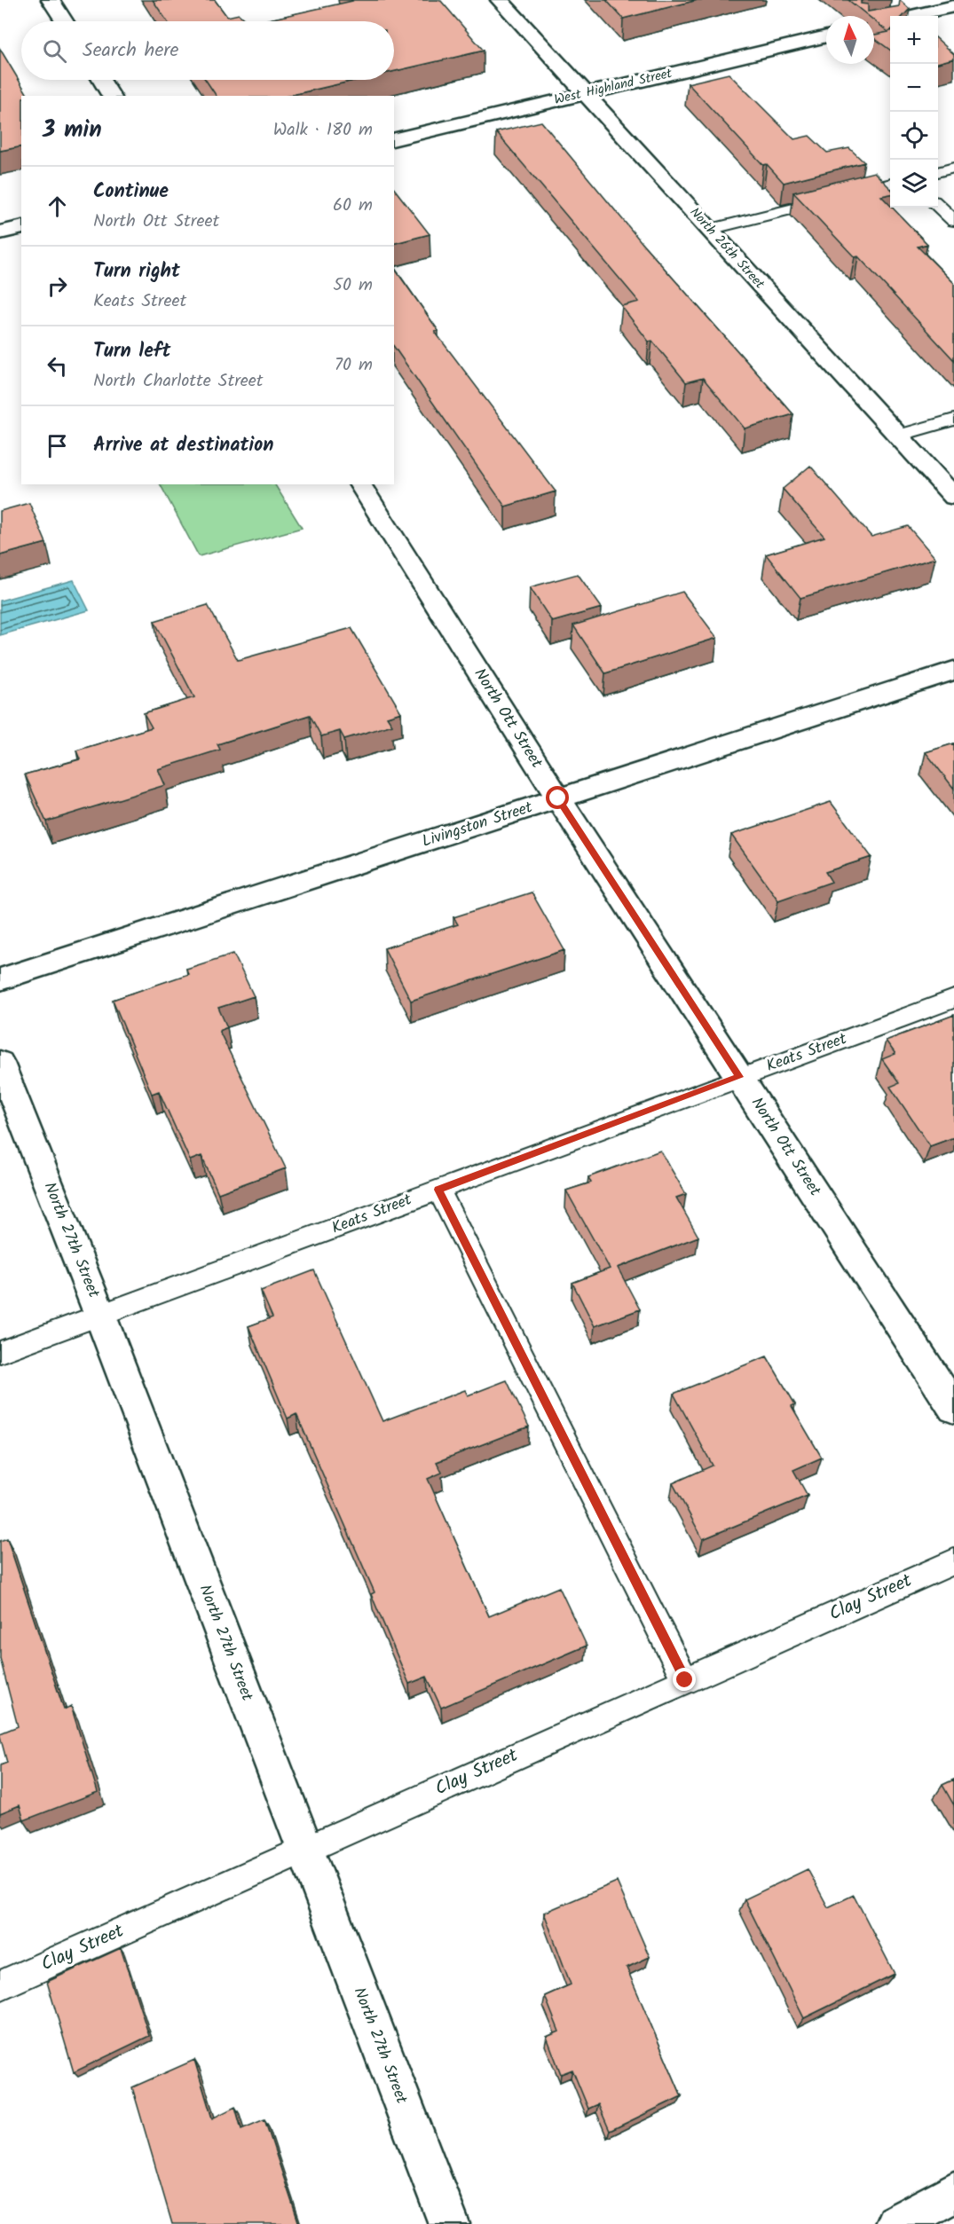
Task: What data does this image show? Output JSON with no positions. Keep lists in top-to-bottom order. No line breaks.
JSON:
{"streets":{"street":["West Highland Street","North 26th Street","North Ott Street","Livingston Street","North 27th Street"],"lane":["Keats Street","Clay Street"]},"crossings":[["West Highland Street","North 26th Street"],["North Ott Street","Livingston Street"],["North Ott Street","Keats Street"],["Keats Street","North 27th Street"],["North 27th Street","Clay Street"]],"north":"top","page":{"map_buttons":["+","−"],"search":"Search here","heading":["3 min","Walk · 180 m"],"list":[["Continue","North Ott Street","60 m"],["Turn right","Keats Street","50 m"],["Turn left","North Charlotte Street","70 m"],"Arrive at destination"]}}
